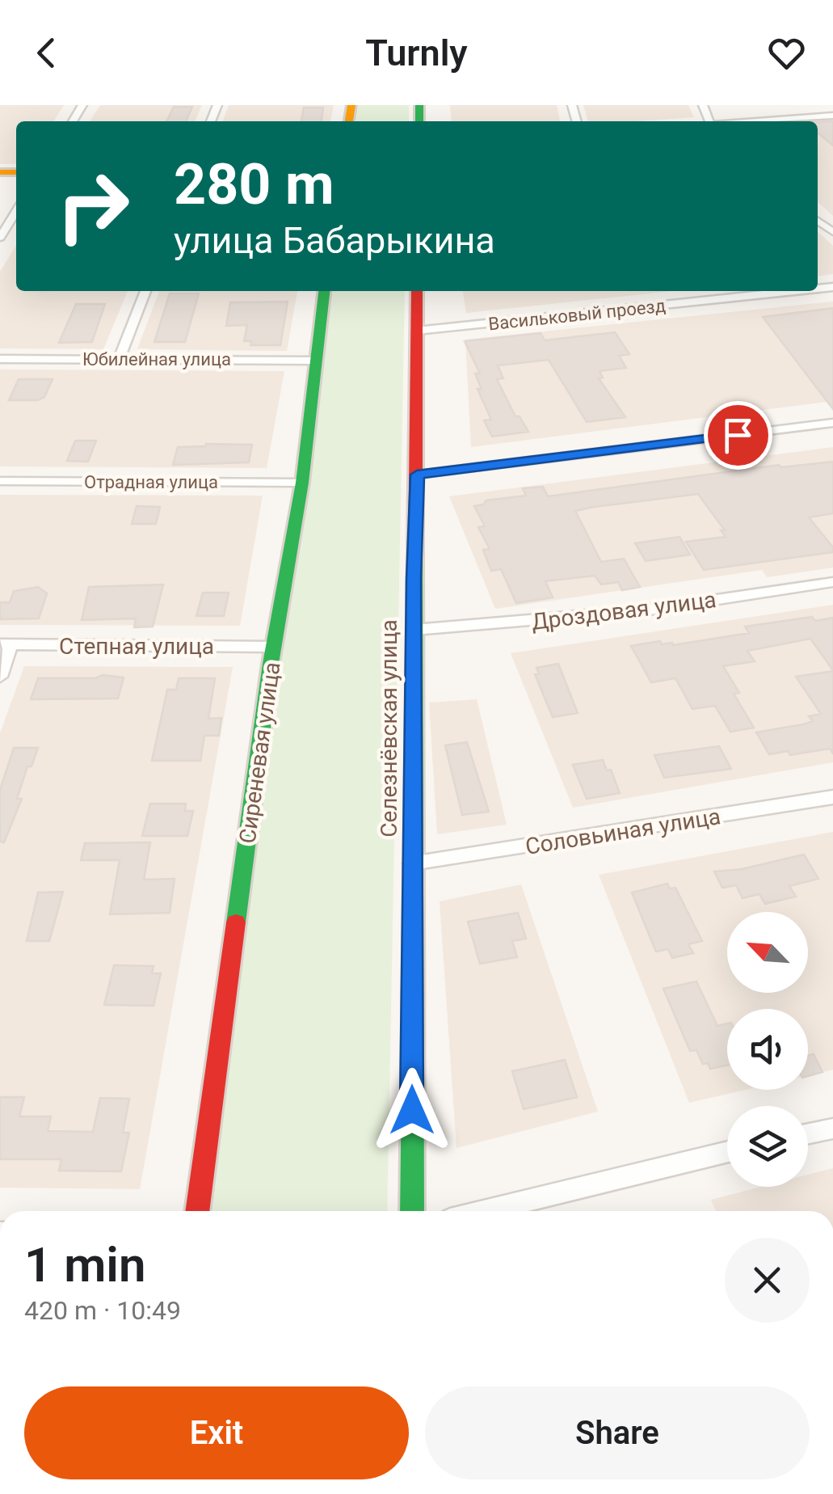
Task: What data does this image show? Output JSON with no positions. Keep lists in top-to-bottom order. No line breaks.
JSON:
{"streets":{"street":["Васильковый проезд","Юбилейная улица","Отрадная улица","Дроздовая улица","Степная улица","Селезнёвская улица","Сиреневая улица","Соловьиная улица"]},"crossings":[["Васильковый проезд","Селезнёвская улица"],["Юбилейная улица","Сиреневая улица"],["Отрадная улица","Сиреневая улица"],["Дроздовая улица","Селезнёвская улица"],["Степная улица","Сиреневая улица"],["Селезнёвская улица","Соловьиная улица"]],"north":"top left","page":{"header":"Turnly","turn":["280 m","улица Бабарыкина"],"heading":["1 min","420 m · 10:49"],"buttons":["Exit","Share"]}}
